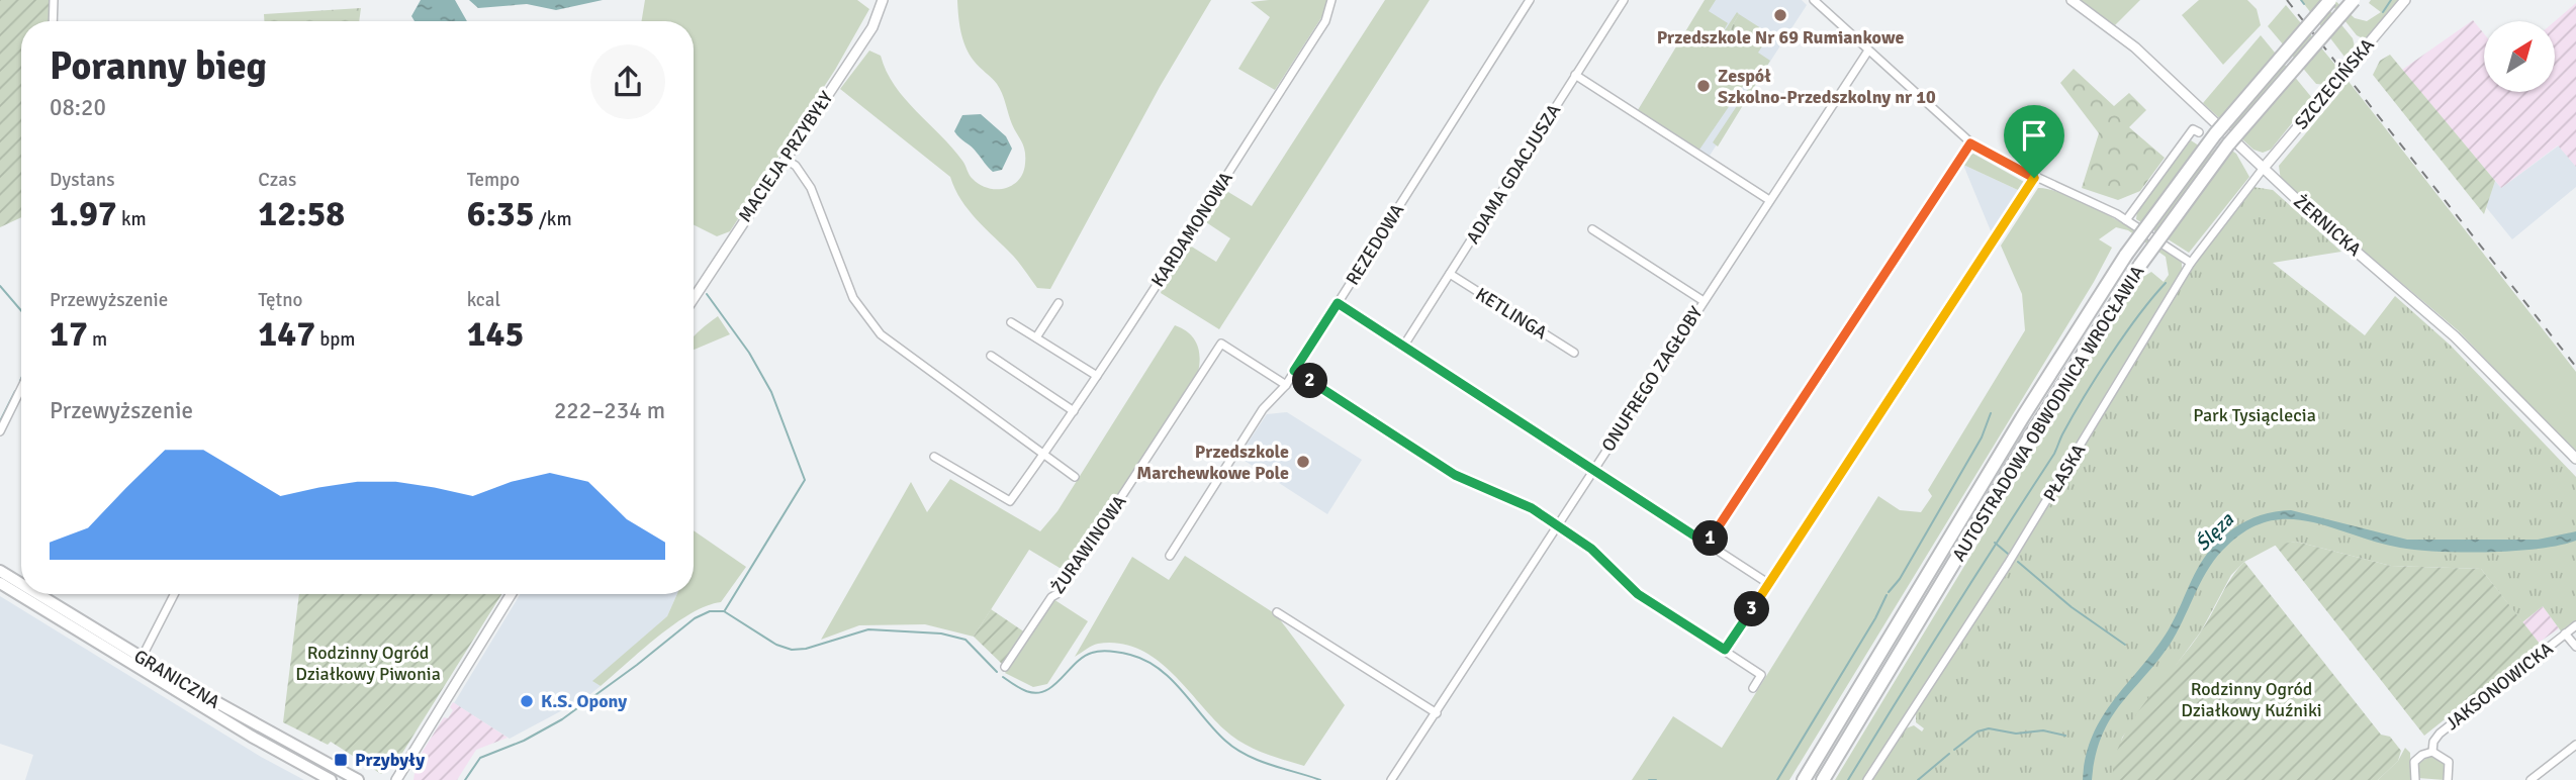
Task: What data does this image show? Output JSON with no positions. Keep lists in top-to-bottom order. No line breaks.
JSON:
{"streets":{"highway":["AUTOSTRADOWA OBWODNICA WROCŁAWIA"],"main road":["GRANICZNA"],"street":["SZCZECIŃSKA","MACIEJA PRZYBYŁY","ADAMA GDACJUSZA","ŻERNICKA","KARDAMONOWA","REZEDOWA","KETLINGA","ONUFREGO ZAGŁOBY","PŁASKA","ŻURAWINOWA","JAKSONOWICKA"]},"crossings":[["SZCZECIŃSKA","ŻERNICKA"],["SZCZECIŃSKA","PŁASKA"],["ADAMA GDACJUSZA","KETLINGA"],["ŻERNICKA","PŁASKA"],["REZEDOWA","ŻURAWINOWA"]],"water":["Ślęza"],"parks":["Park Tysiąclecia","Rodzinny Ogród Działkowy Piwonia","Rodzinny Ogród Działkowy Kuźniki"],"places":{"other":["Przedszkole Nr 69 Rumiankowe","Zespół Szkolno-Przedszkolny nr 10","Przedszkole Marchewkowe Pole","K.S. Opony"],"transit":["Przybyły"]},"north":"top right","page":{"heading":["Poranny bieg","08:20"],"stats":[["Dystans","1.97 km"],["Czas","12:58"],["Tempo","6:35 /km"],["Przewyższenie","17 m"],["Tętno","147 bpm"],["kcal","145"]],"pins":["2","1","3"],"chart":["Przewyższenie","222–234 m"]}}
